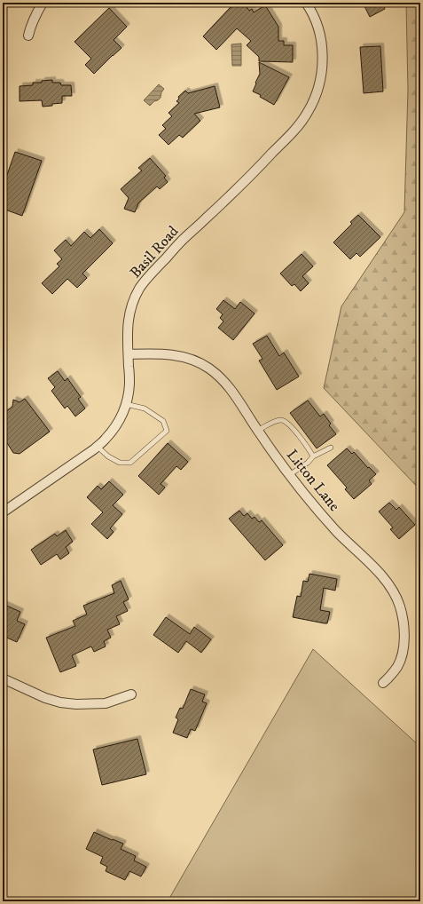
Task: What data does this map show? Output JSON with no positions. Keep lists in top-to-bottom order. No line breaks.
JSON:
{"streets":{"street":["Basil Road","Litton Lane"]},"crossings":[["Basil Road","Litton Lane"]]}
